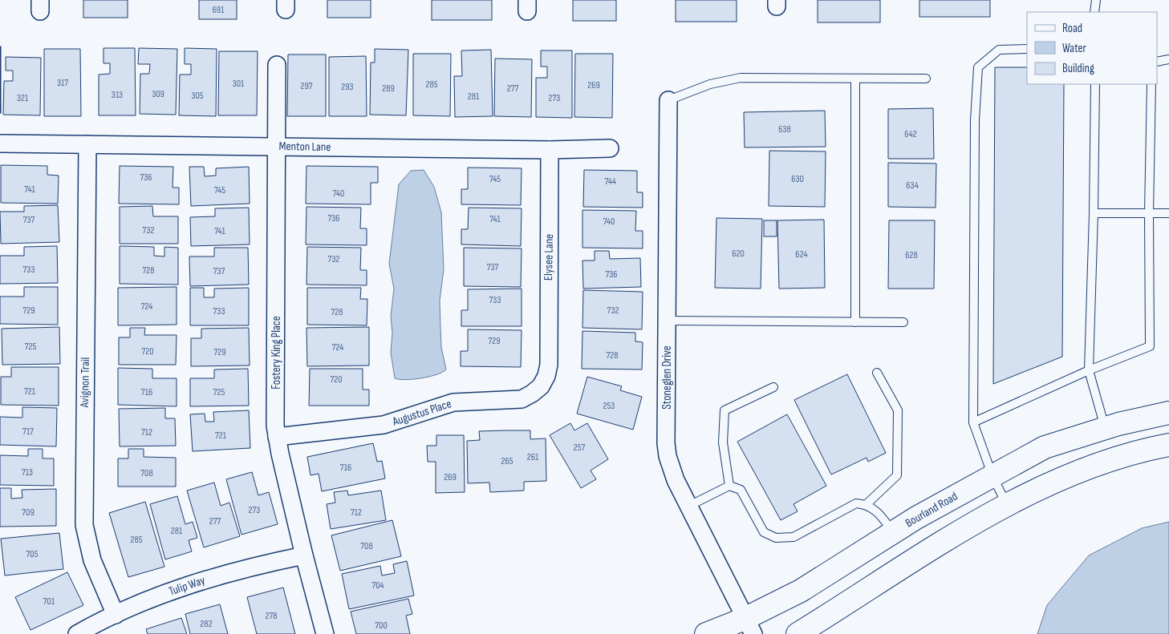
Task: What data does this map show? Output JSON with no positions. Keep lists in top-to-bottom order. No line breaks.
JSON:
{"streets":{"main road":["Bourland Road"],"street":["Menton Lane","Elysee Lane","Fostery King Place","Stoneglen Drive","Avignon Trail","Augustus Place","Tulip Way"]},"crossings":[["Menton Lane","Elysee Lane"],["Menton Lane","Fostery King Place"],["Menton Lane","Avignon Trail"],["Elysee Lane","Augustus Place"],["Fostery King Place","Augustus Place"],["Fostery King Place","Tulip Way"],["Stoneglen Drive","Bourland Road"],["Avignon Trail","Tulip Way"]],"house_numbers":["691","317","301","285","269","297","293","289","277","309","313","305","281","321","273","638","642","736","745","630","744","634","741","745","740","736","741","737","740","732","741","620","624","628","732","737","733","728","737","736","733","724","729","732","733","728","729","725","724","720","729","728","720","721","716","725","253","717","712","721","257","261","265","716","713","708","269","273","709","712","277","281","285","708","705","704","701","278","282","700"],"legend":["Road","Water","Building"]}
